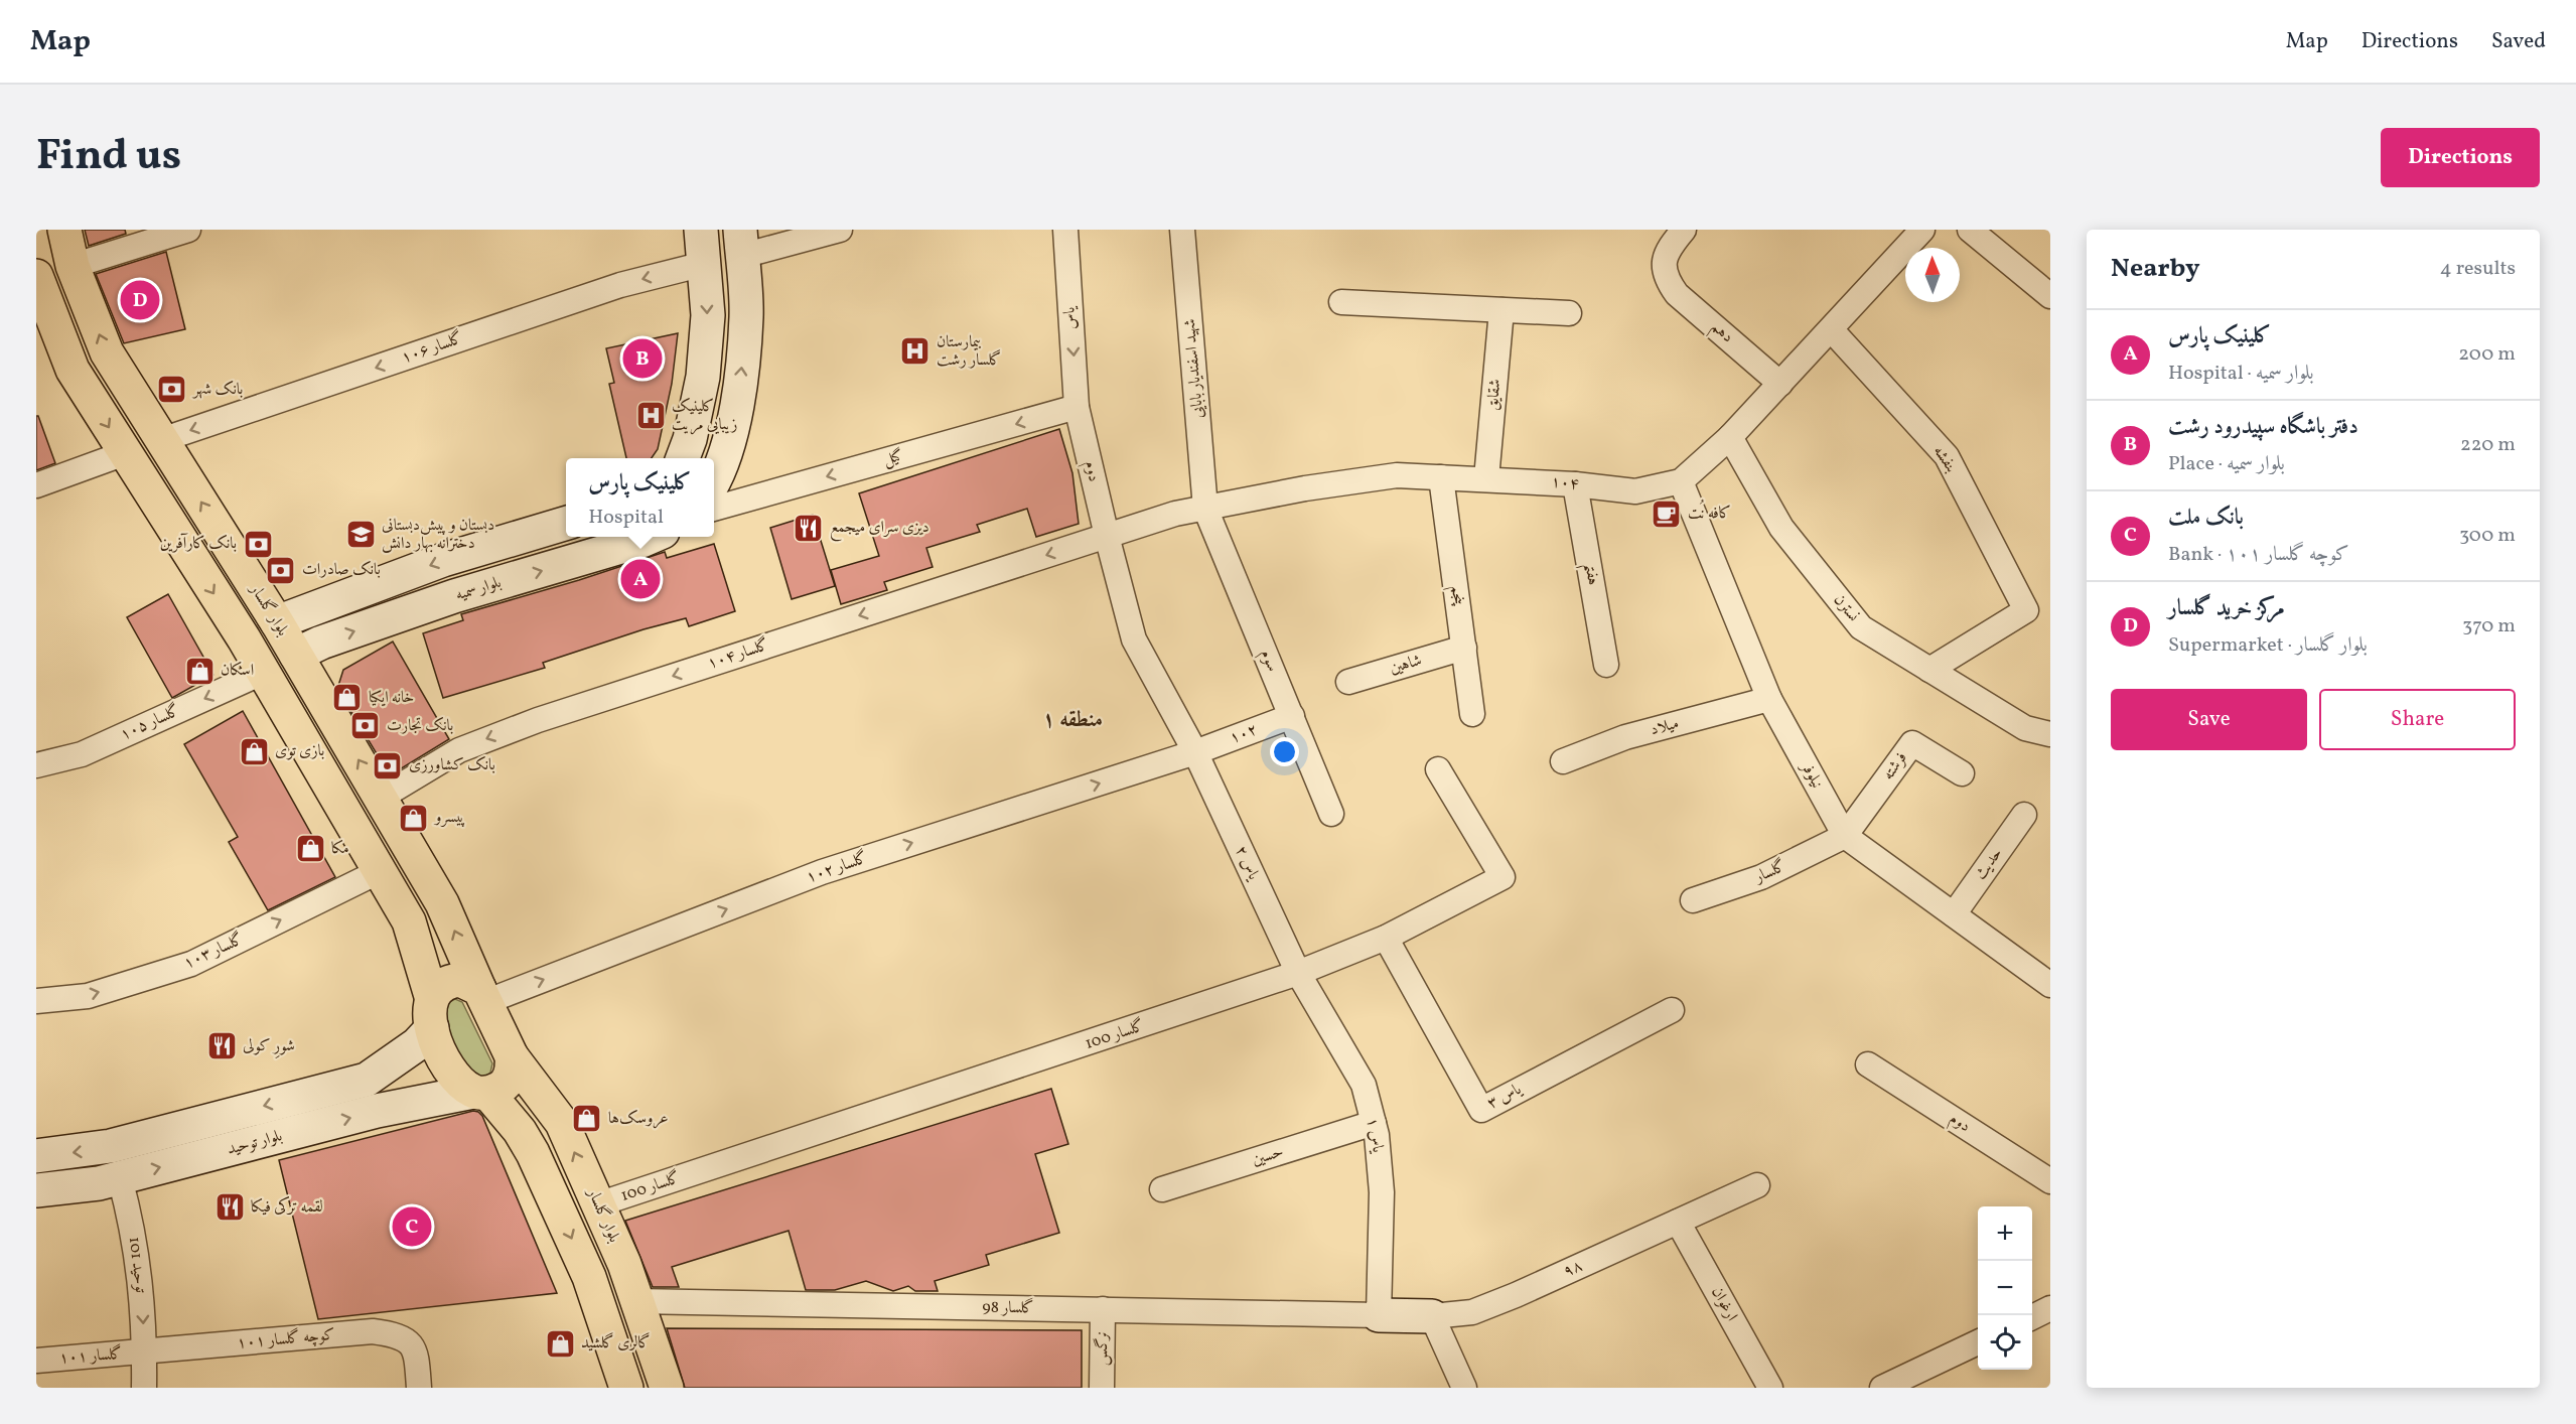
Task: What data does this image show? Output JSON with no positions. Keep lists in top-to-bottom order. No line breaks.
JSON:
{"streets":{"main road":["بلوار سمیه","بلوار گلسار","بلوار توحید","۹۸"],"street":["یاس","دهم","گلسار ۱۰۶","شهید اسفندیار بابایی","شقایق","گیل","بنفشه","دوم","۱۰۴","هفتم","پنجم","نسترن","گلسار ۱۰۴","سوم","شاهین","گلسار ۱۰۵","میلاد","۱۰۲","فرشته","نیلوفر","یاس ۲","حدیث","گلسار ۱۰۲","گلسار","گلسار ۱۰۳","گلسار 100","یاس ۳","یاس ۱","حسین","توحید 101","ارغوان","گلسار 98","کوچه گلسار ۱۰۱","نرگس","گلسار ۱۰۱"]},"crossings":[["یاس","گیل"],["یاس","دوم"],["دهم","۱۰۴"],["گلسار ۱۰۶","بلوار گلسار"],["شهید اسفندیار بابایی","۱۰۴"],["شهید اسفندیار بابایی","سوم"],["شقایق","۱۰۴"],["گیل","دوم"],["بنفشه","۱۰۴"],["بنفشه","نسترن"],["دوم","۱۰۴"],["دوم","گلسار ۱۰۴"],["دوم","۱۰۲"],["دوم","یاس ۲"],["دوم","گلسار ۱۰۲"],["۱۰۴","هفتم"],["۱۰۴","پنجم"],["۱۰۴","نسترن"],["۱۰۴","گلسار ۱۰۴"],["۱۰۴","سوم"],["۱۰۴","نیلوفر"],["بلوار سمیه","بلوار گلسار"],["پنجم","شاهین"],["بلوار گلسار","گلسار ۱۰۴"],["بلوار گلسار","گلسار ۱۰۲"],["بلوار گلسار","گلسار 100"],["بلوار گلسار","گلسار 98"],["سوم","۱۰۲"],["میلاد","نیلوفر"],["۱۰۲","یاس ۲"],["۱۰۲","گلسار ۱۰۲"],["فرشته","نیلوفر"],["فرشته","گلسار"],["نیلوفر","حدیث"],["نیلوفر","گلسار"],["یاس ۲","گلسار ۱۰۲"],["یاس ۲","گلسار 100"],["یاس ۲","یاس ۱"],["گلسار 100","یاس ۳"],["گلسار 100","یاس ۱"],["یاس ۱","حسین"],["یاس ۱","۹۸"],["یاس ۱","گلسار 98"],["بلوار توحید","توحید 101"],["توحید 101","کوچه گلسار ۱۰۱"],["توحید 101","گلسار ۱۰۱"],["۹۸","ارغوان"],["۹۸","گلسار 98"],["گلسار 98","نرگس"],["کوچه گلسار ۱۰۱","گلسار ۱۰۱"]],"one_way":["یاس","گلسار ۱۰۶","گیل","گلسار ۱۰۴","گلسار ۱۰۵","گلسار ۱۰۲","گلسار ۱۰۳","توحید 101"],"districts":["منطقه ۱"],"places":{"hospital":["بیمارستان گلسار رشت","کلینیک زیبایی مریت"],"bank":["بانک شهر","بانک کارآفرین","بانک صادرات","بانک تجارت","بانک کشاورزی"],"cafe":["کافه نُت"],"restaurant":["دیزی سرای میجمع","شورِ کولی","لقمه ترکی فیکا"],"school or university":["دبستان و پیش‌دبستانی دخترانه بهار دانش"],"shop":["اسکان","خانه ایکیا","بازی توی","پیسرو","مکا","عروسک‌ها","گالری گلشید"]},"north":"top","page":{"header":"Map","nav":["Map","Directions","Saved"],"title":"Find us","buttons":["Directions",["Save","Share"]],"heading":["Nearby","4 results"],"pins":["D","B","A","C"],"list":[{"mark":"A","name":"کلینیک پارس","note":"Hospital · بلوار سمیه","value":"200 m"},{"mark":"B","name":"دفتر باشگاه سپیدرود رشت","note":"Place · بلوار سمیه","value":"220 m"},{"mark":"C","name":"بانک ملت","note":"Bank · کوچه گلسار ۱۰۱","value":"300 m"},{"mark":"D","name":"مرکز خرید گلسار","note":"Supermarket · بلوار گلسار","value":"370 m"}],"popup":["کلینیک پارس","Hospital"],"map_buttons":["+","−"]}}
